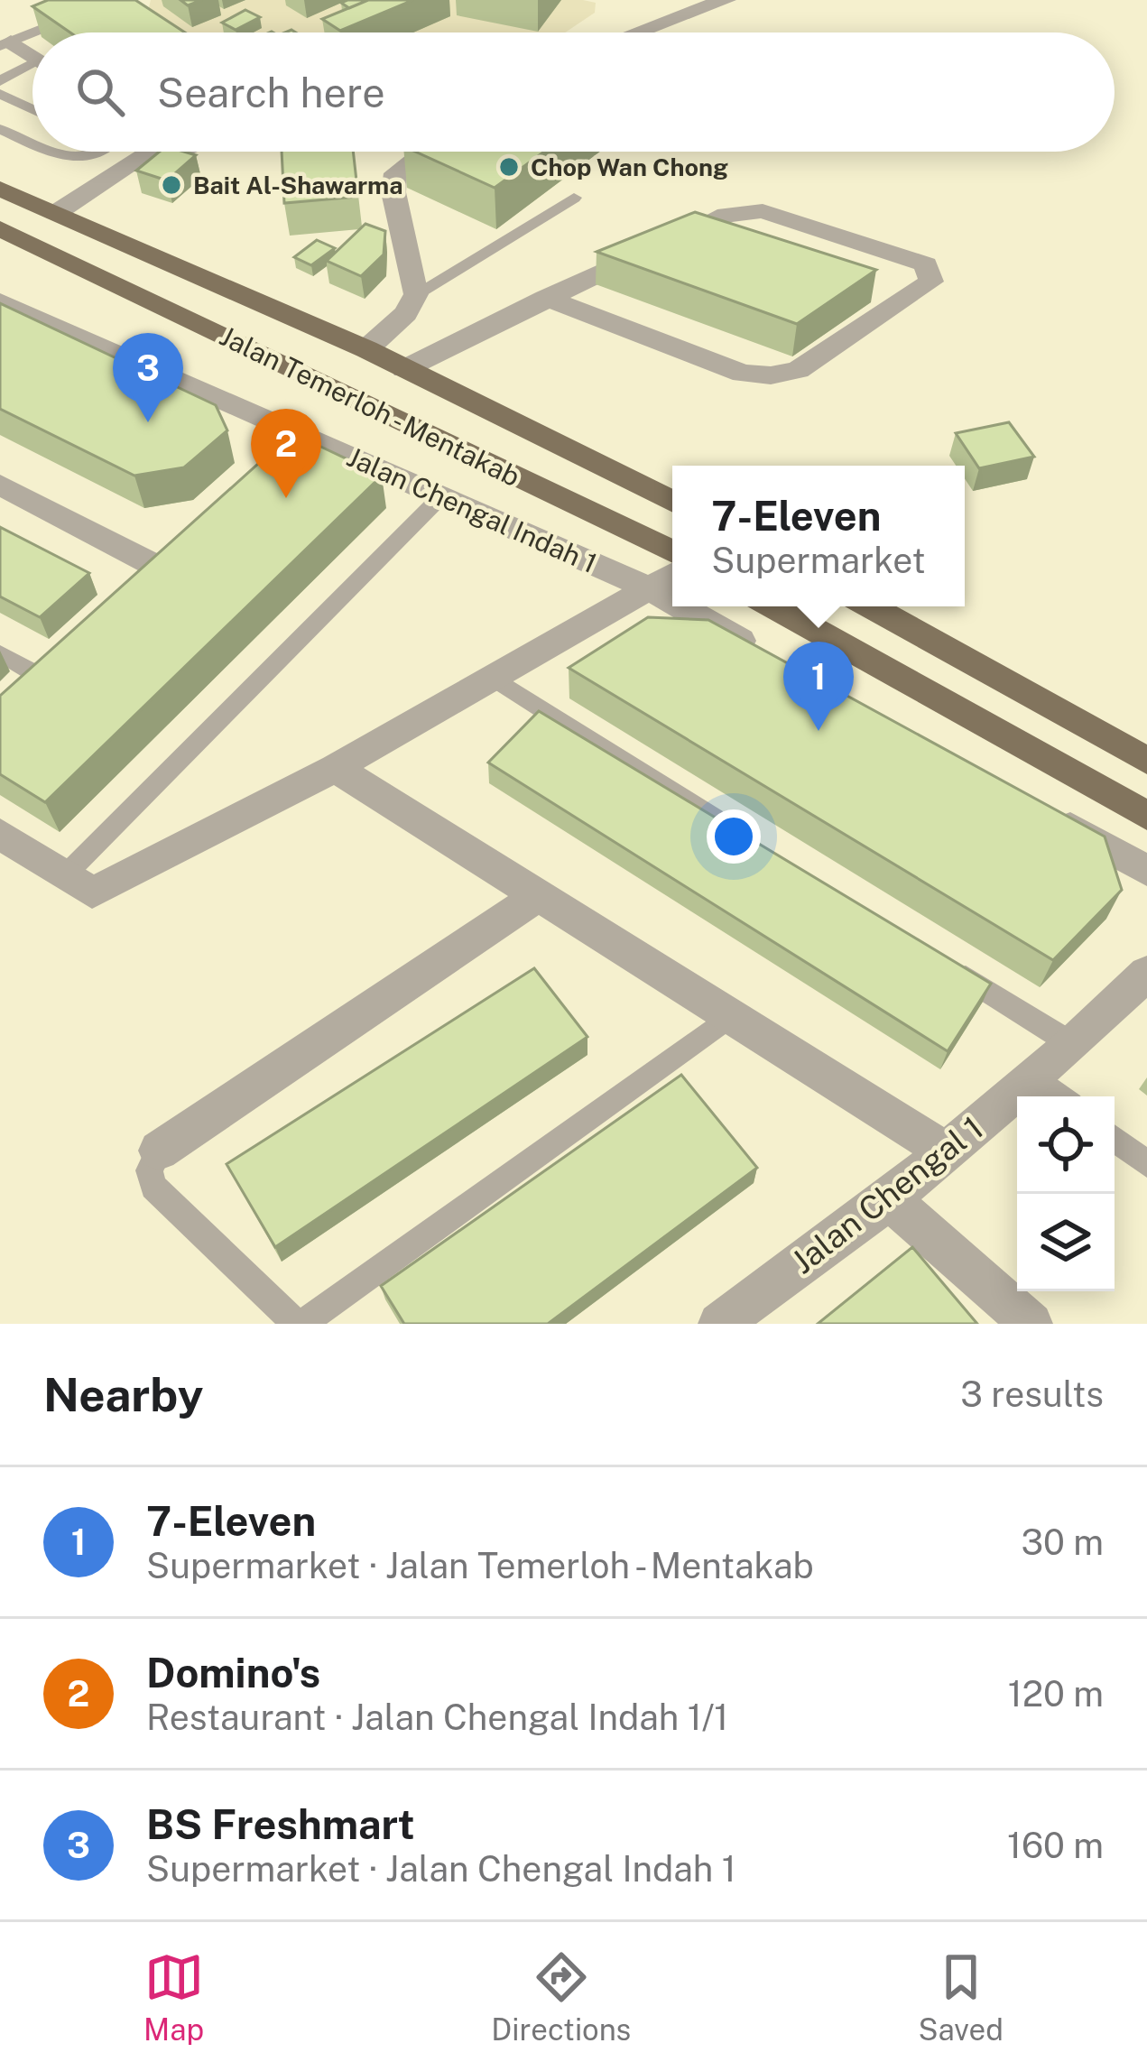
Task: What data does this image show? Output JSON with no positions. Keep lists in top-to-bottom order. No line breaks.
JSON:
{"streets":{"main road":["Jalan Temerloh - Mentakab"],"street":["Jalan Chengal Indah 1","Jalan Chengal 1"]},"places":["Chop Wan Chong","Bait Al-Shawarma"],"page":{"search":"Search here","pins":["3","2","1"],"popup":["7-Eleven","Supermarket"],"heading":["Nearby","3 results"],"list":[{"mark":"1","name":"7-Eleven","note":"Supermarket · Jalan Temerloh - Mentakab","value":"30 m"},{"mark":"2","name":"Domino's","note":"Restaurant · Jalan Chengal Indah 1/1","value":"120 m"},{"mark":"3","name":"BS Freshmart","note":"Supermarket · Jalan Chengal Indah 1","value":"160 m"}],"nav":["Map","Directions","Saved"]}}
